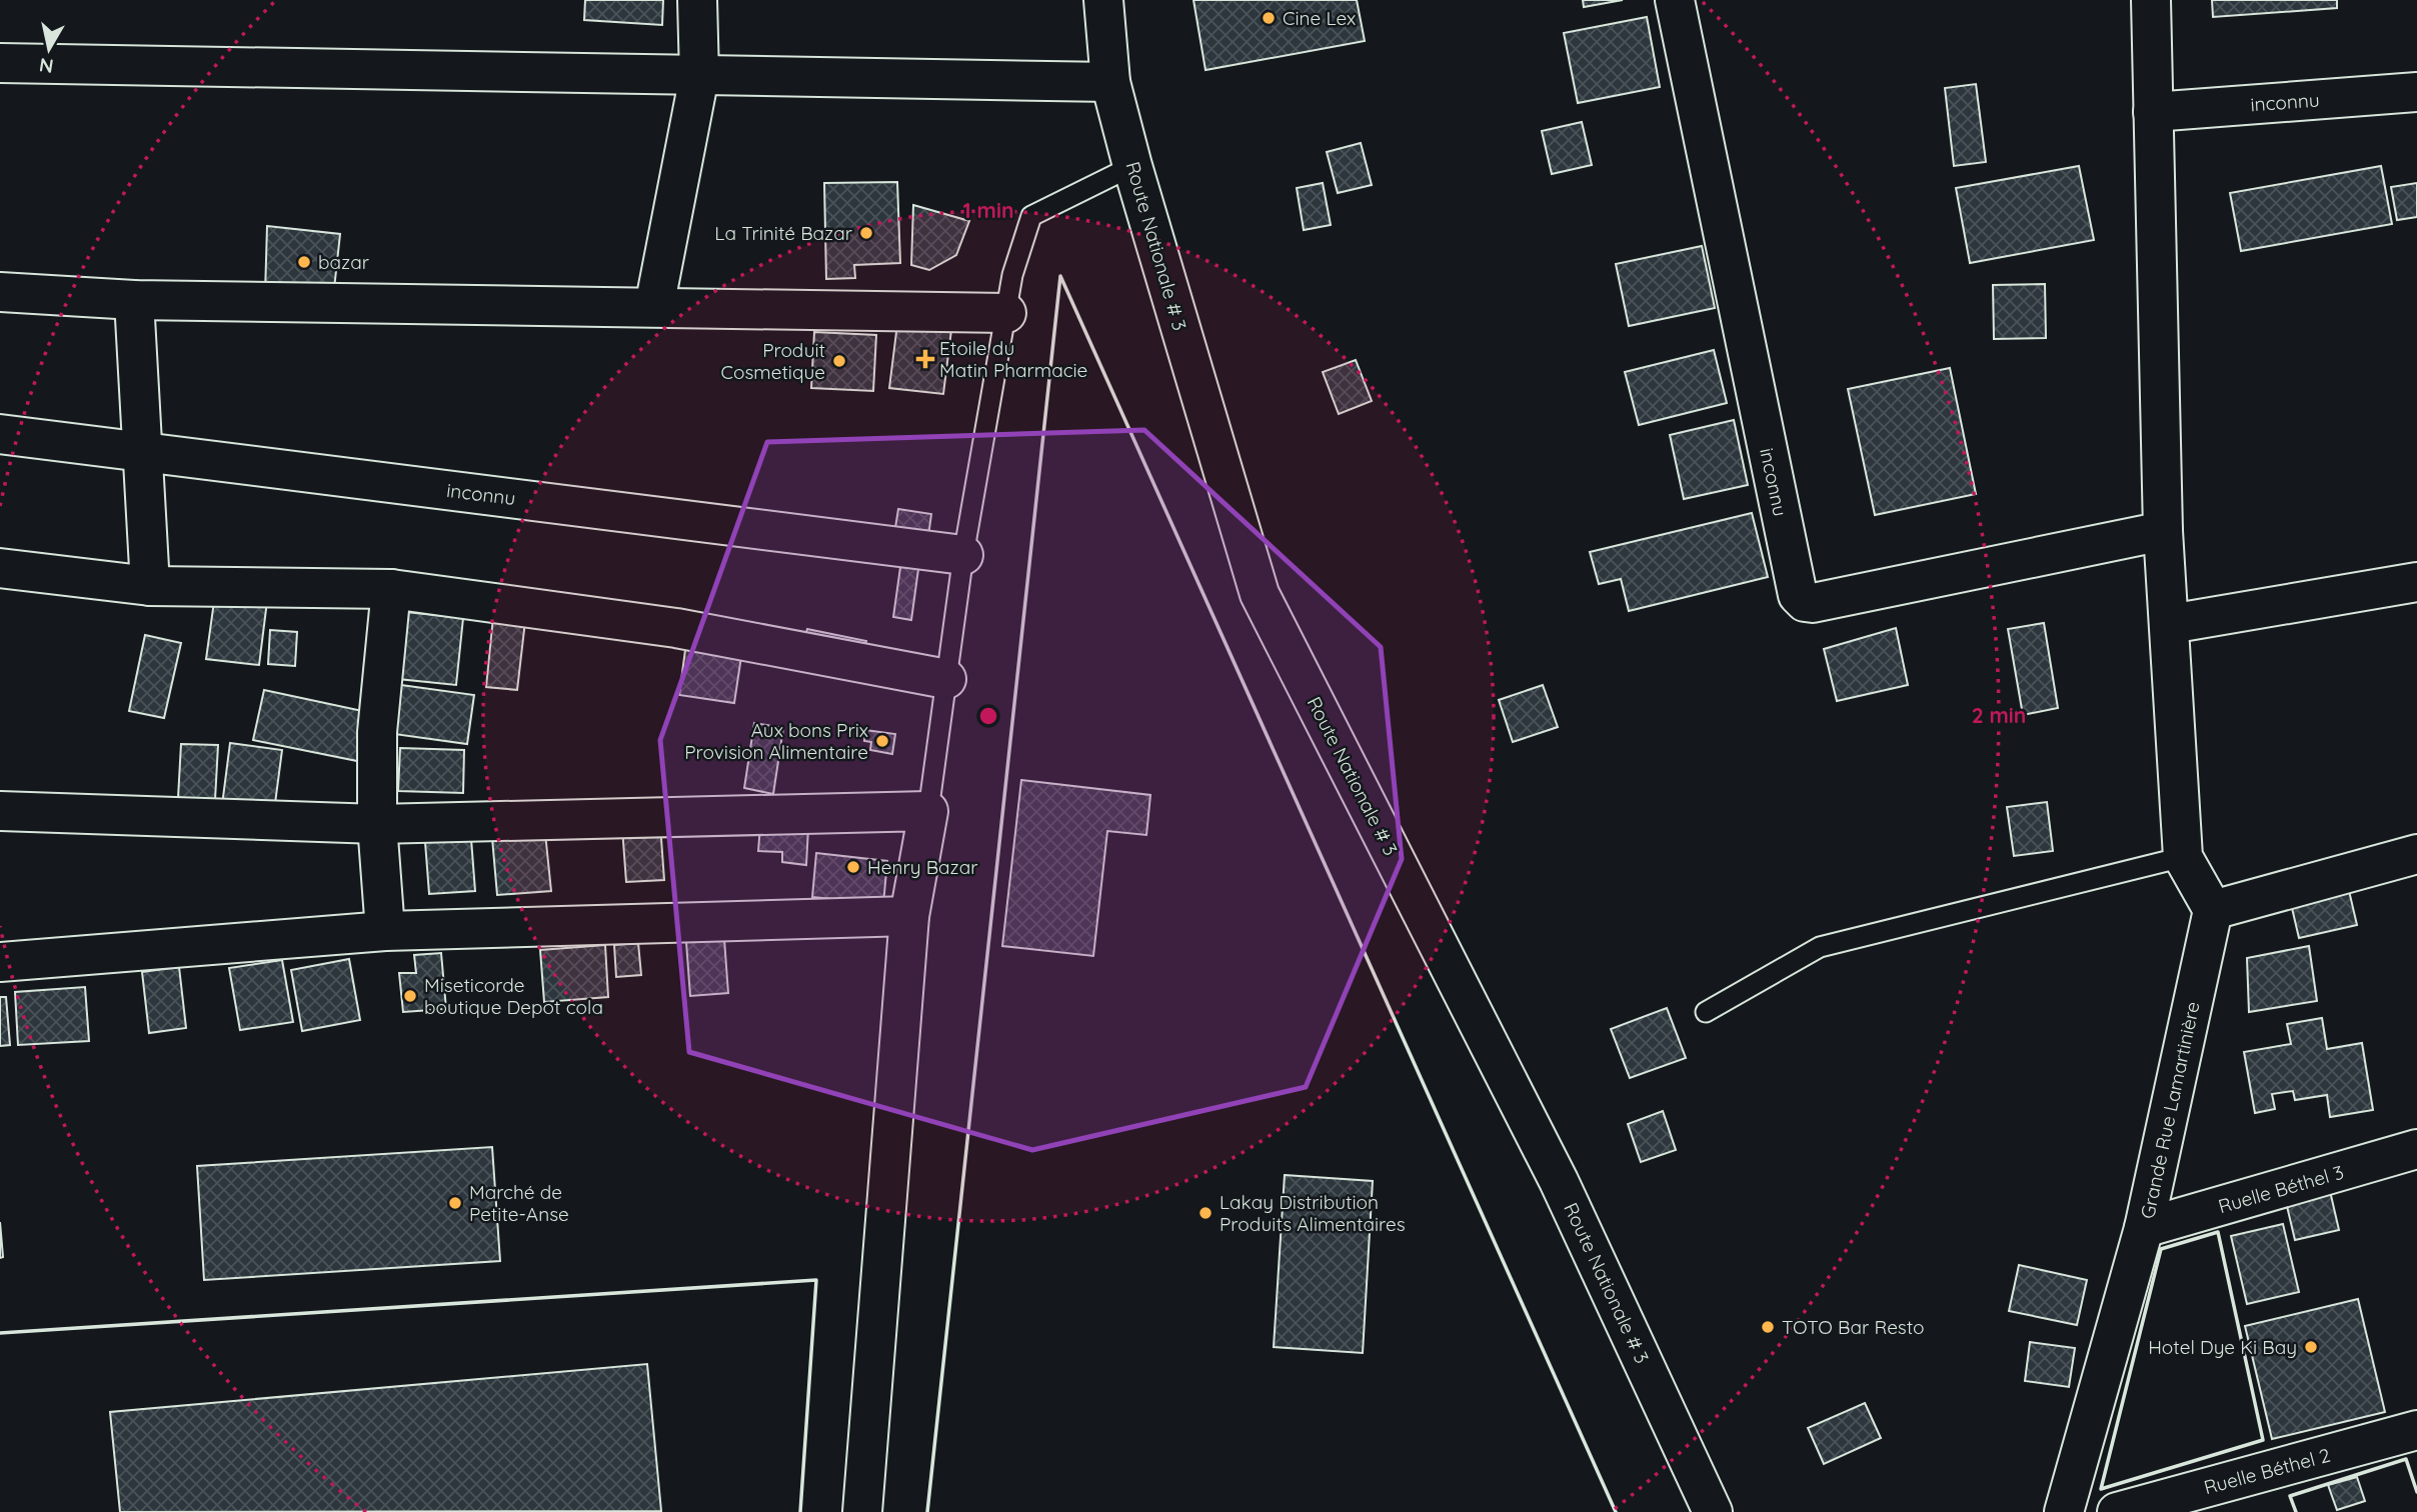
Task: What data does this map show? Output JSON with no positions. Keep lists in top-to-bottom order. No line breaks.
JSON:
{"streets":{"street":["inconnu","Route Nationale # 3","Grande Rue Lamartinière","Ruelle Béthel 3","Ruelle Béthel 2"]},"crossings":[["Grande Rue Lamartinière","Ruelle Béthel 3"]],"places":{"other":["Cine Lex","La Trinité Bazar","bazar","Produit Cosmetique","Aux bons Prix Provision Alimentaire","Henry Bazar","Miseticorde boutique Depot cola","Marché de Petite-Anse","Lakay Distribution Produits Alimentaires","TOTO Bar Resto","Hotel Dye Ki Bay"],"health":["Etoile du Matin Pharmacie"]},"north":"bottom","rings":["1 min","2 min"]}
